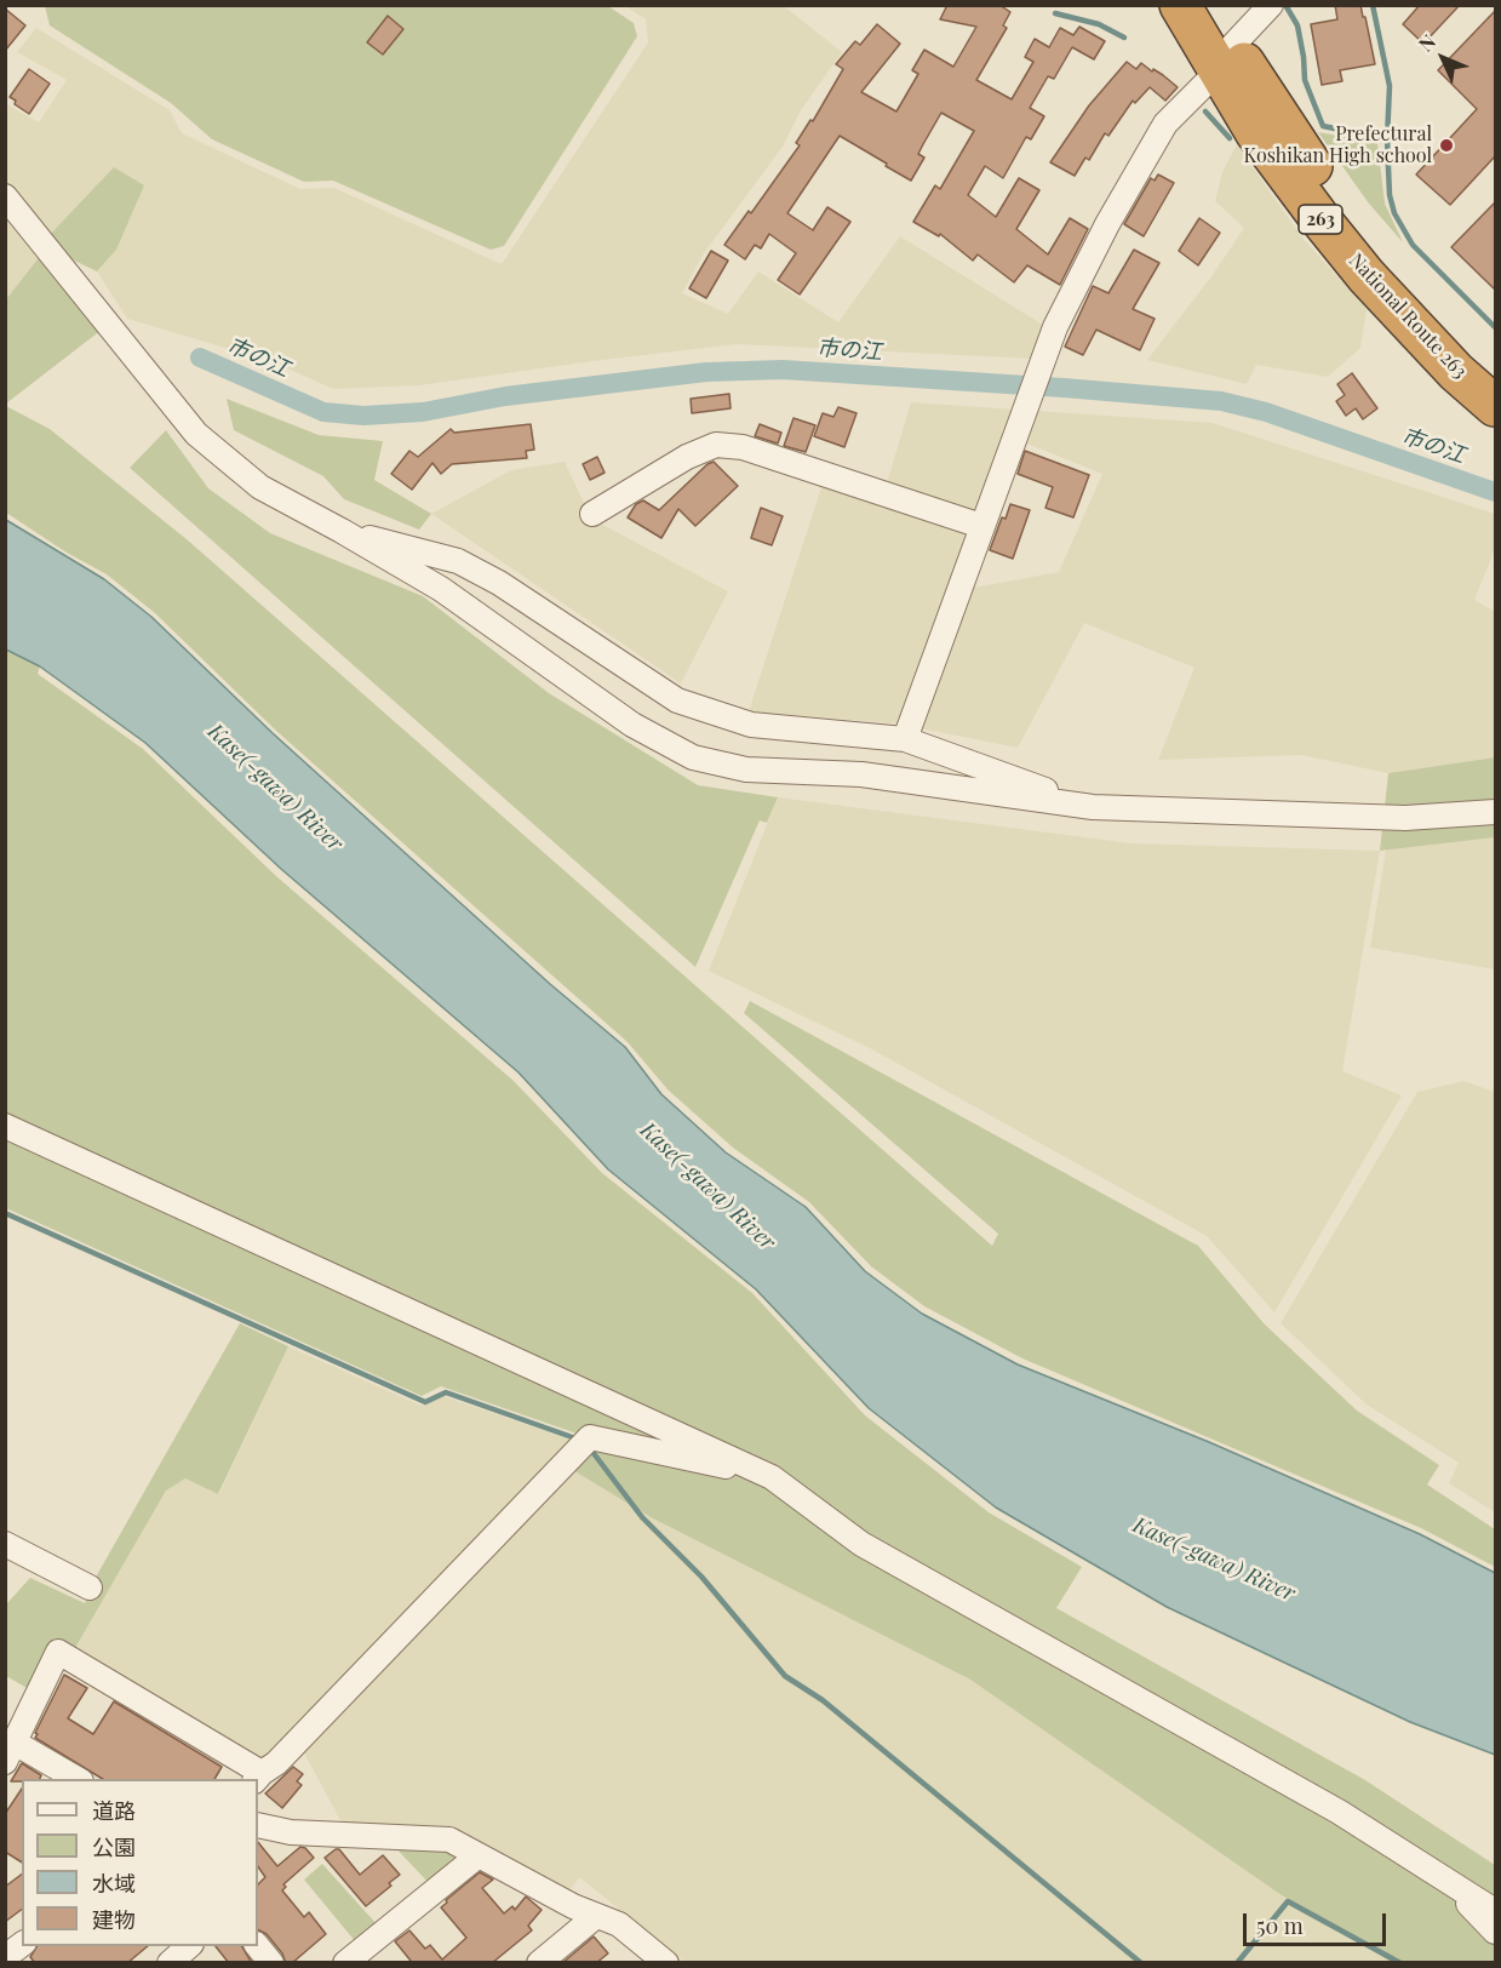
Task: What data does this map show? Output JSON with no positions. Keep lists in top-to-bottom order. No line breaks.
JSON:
{"streets":{"highway":["263","National Route 263"]},"water":["市の江","Kase(-gawa) River"],"places":["Prefectural Koshikan High school"],"legend":["道路","公園","水域","建物"],"scale_bar":"50 m","north":"top left"}
